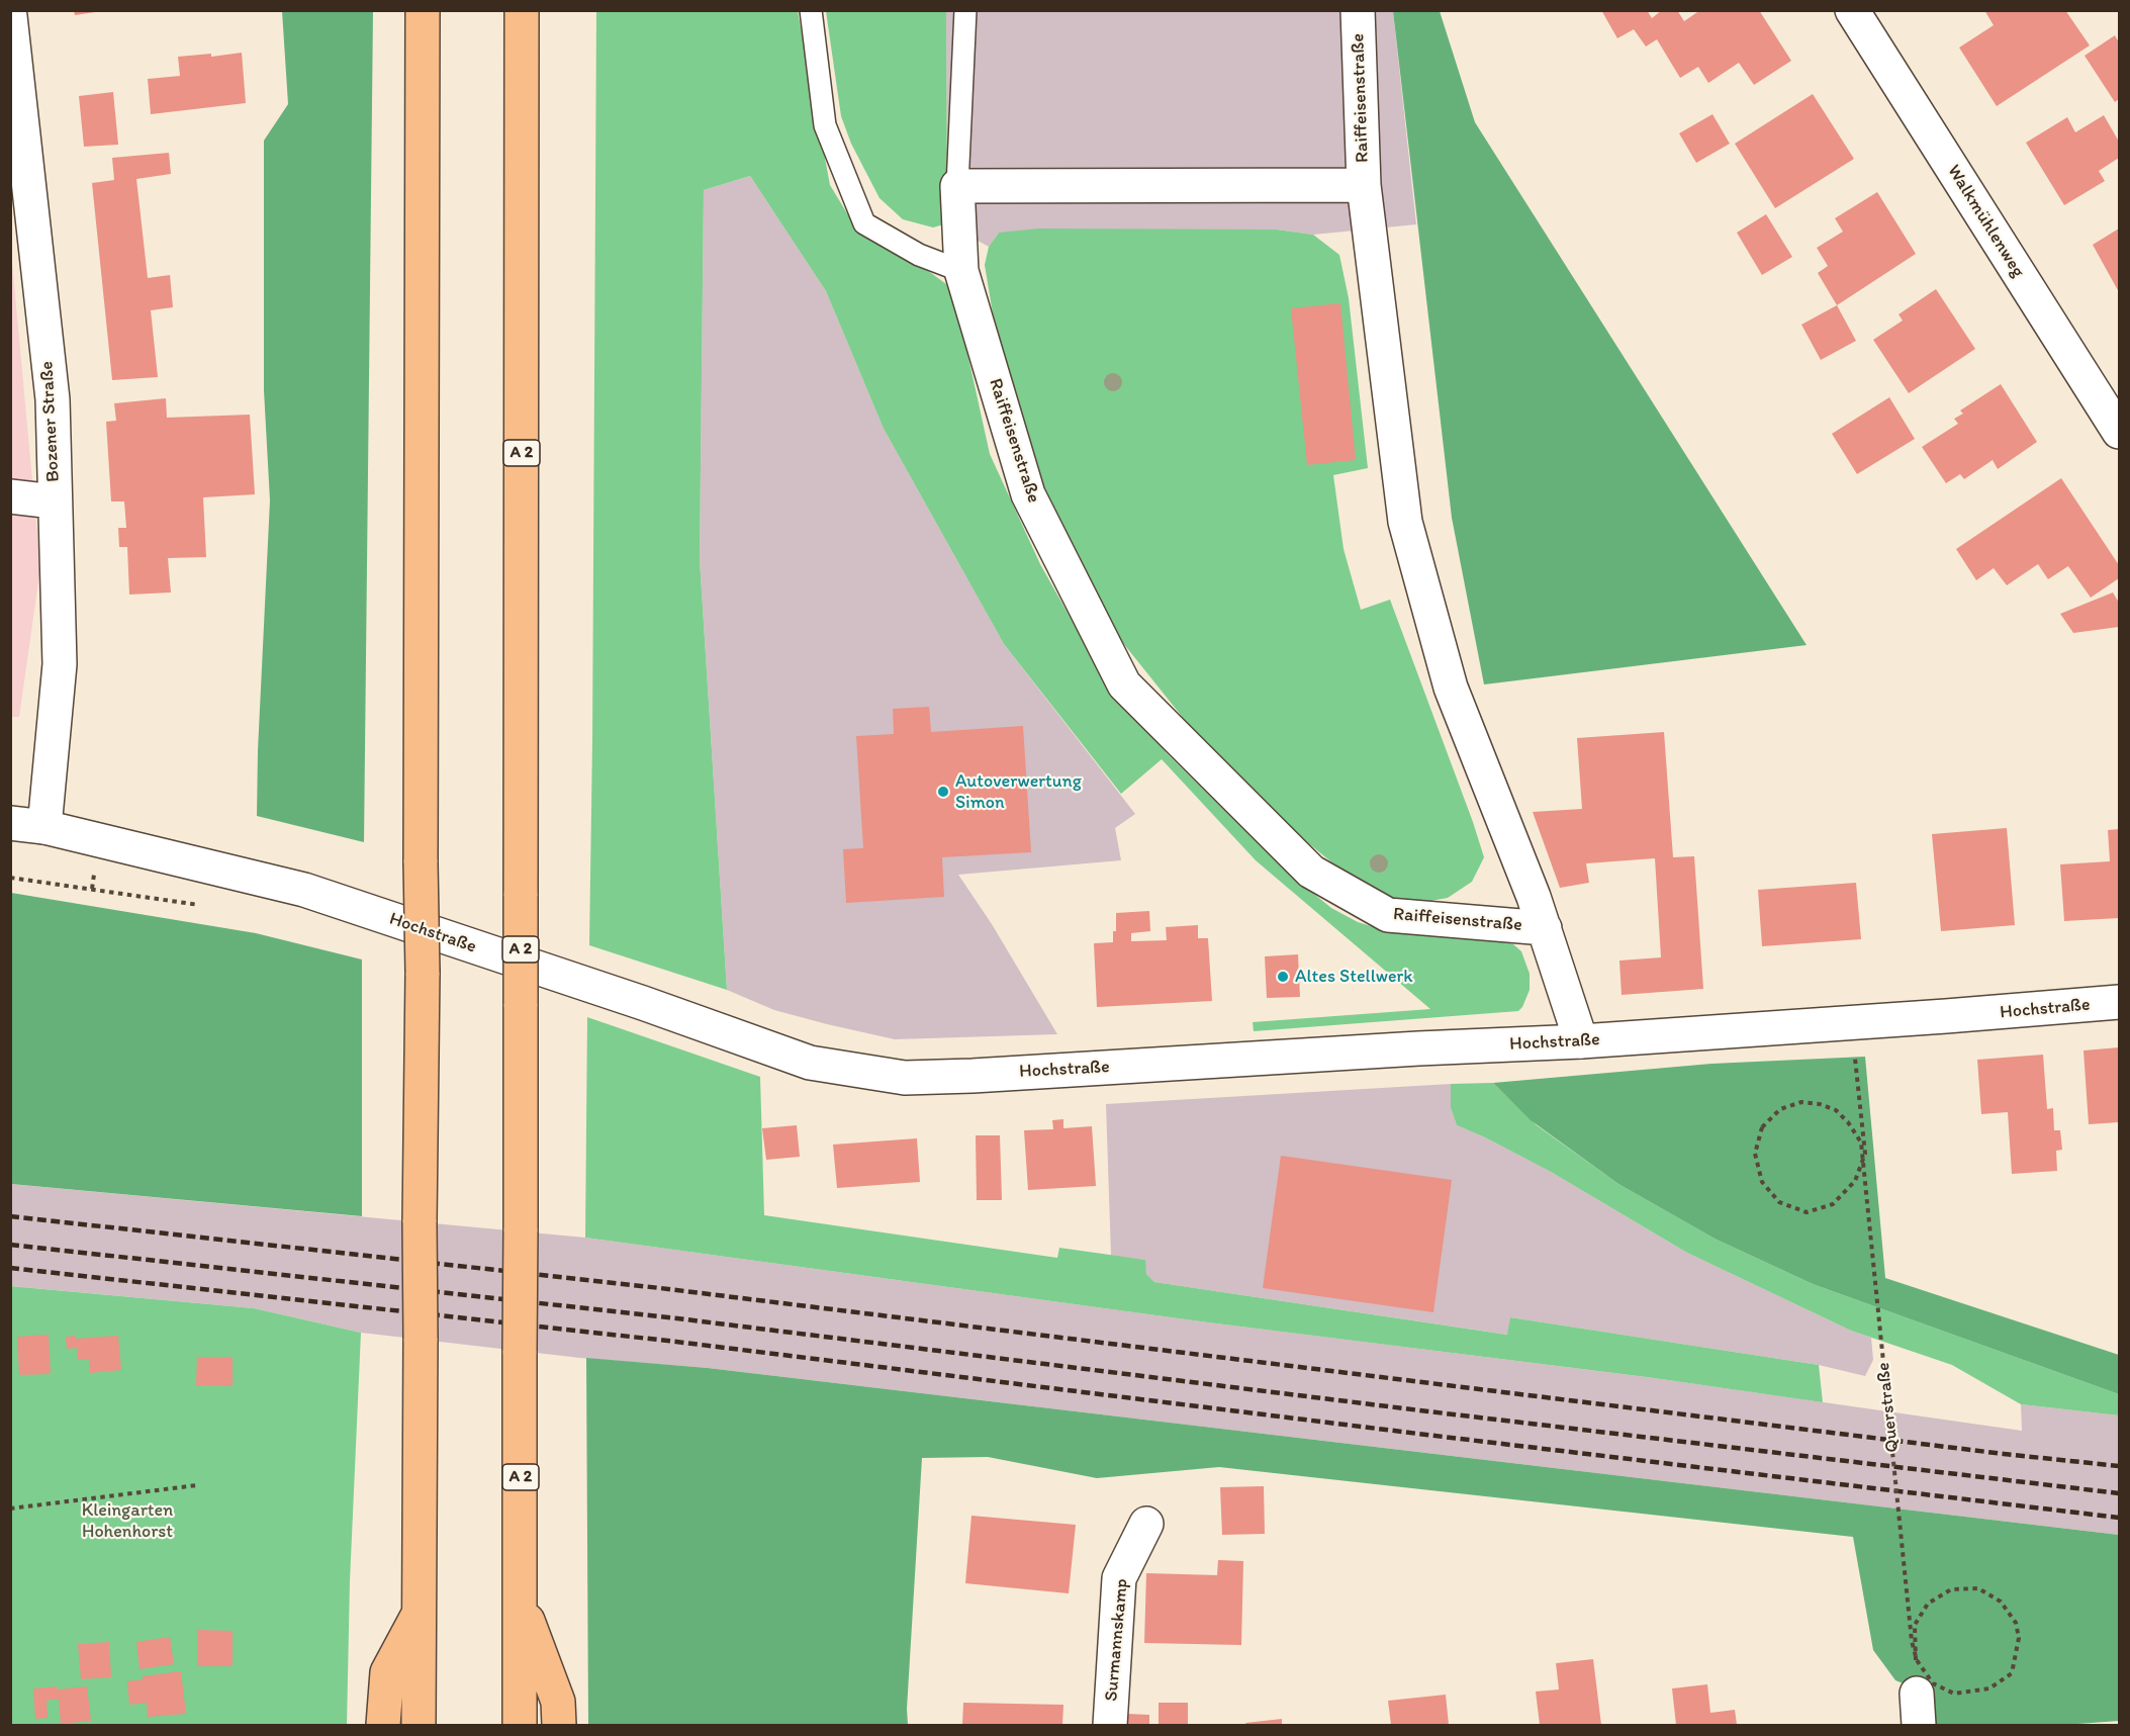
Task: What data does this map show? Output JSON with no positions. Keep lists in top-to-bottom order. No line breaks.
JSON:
{"streets":{"highway":["A 2"],"street":["Raiffeisenstraße","Walkmühlenweg","Bozener Straße","Hochstraße","Surmannskamp"],"path":["Querstraße"]},"crossings":[["Raiffeisenstraße","Hochstraße"],["Bozener Straße","Hochstraße"],["Hochstraße","Querstraße"]],"parks":["Kleingarten Hohenhorst"],"places":["Autoverwertung Simon","Altes Stellwerk"]}
